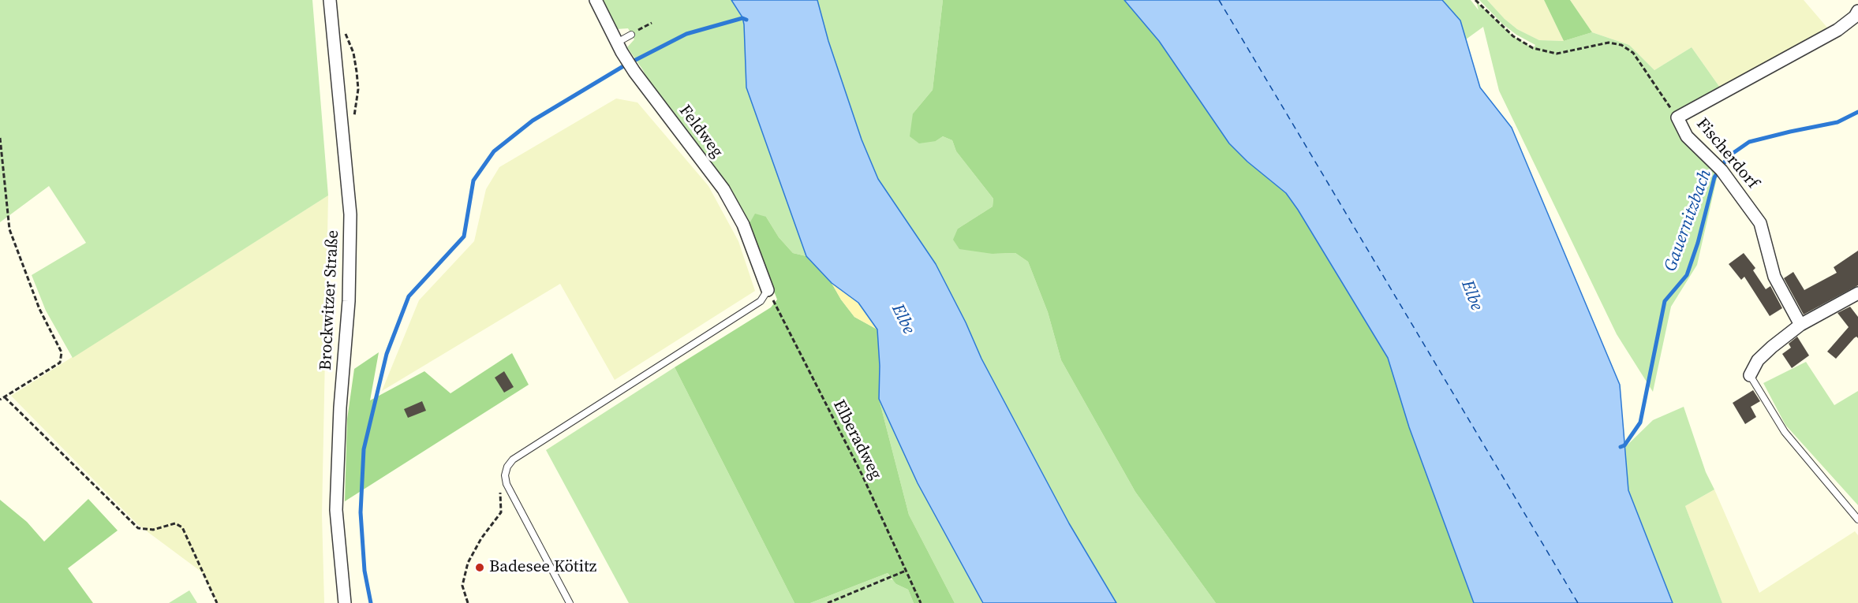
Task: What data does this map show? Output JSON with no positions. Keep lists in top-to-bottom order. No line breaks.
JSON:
{"streets":{"street":["Feldweg","Fischerdorf","Brockwitzer Straße"],"path":["Elberadweg"]},"crossings":[["Feldweg","Elberadweg"]],"water":["Gauernitzbach","Elbe"],"places":["Badesee Kötitz"]}
